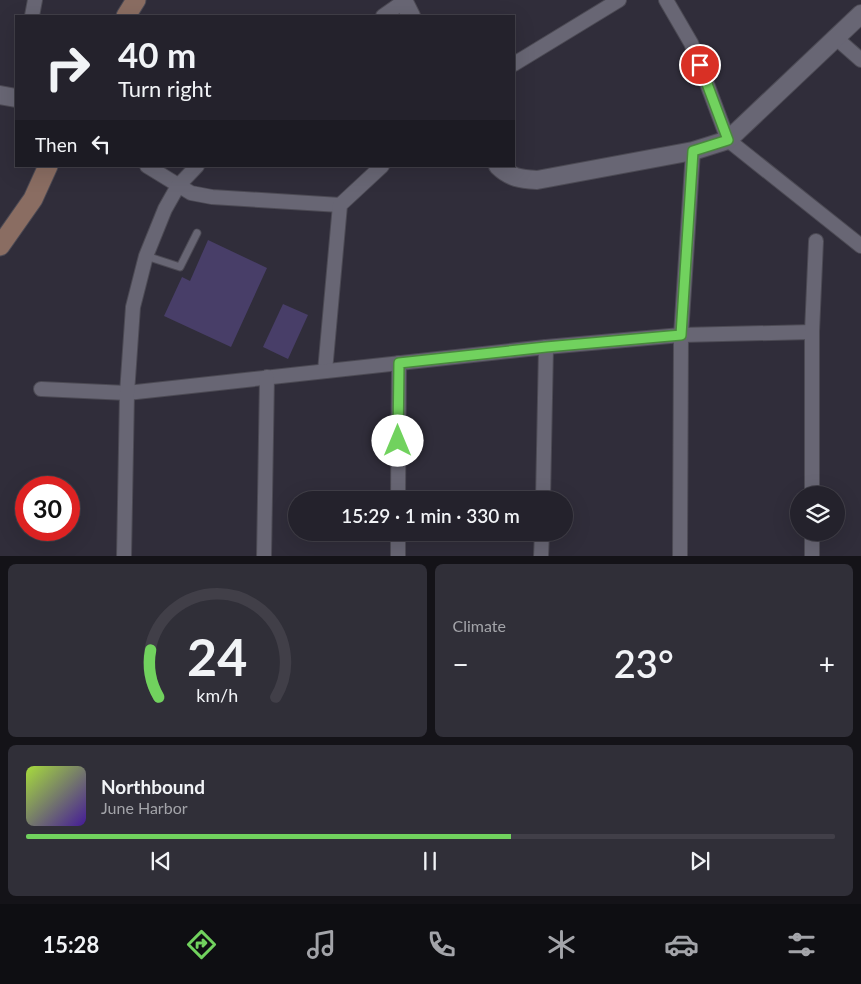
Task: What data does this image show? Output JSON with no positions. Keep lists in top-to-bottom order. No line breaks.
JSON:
{"page":{"turn":["40 m","Turn right"],"then":"Then","limit":"30","trip":"15:29 · 1 min · 330 m","tile":"Climate","heat":["−","23°","+"],"song":["Northbound","June Harbor"],"tabs":"15:28","gauge":["24","km/h"]}}
